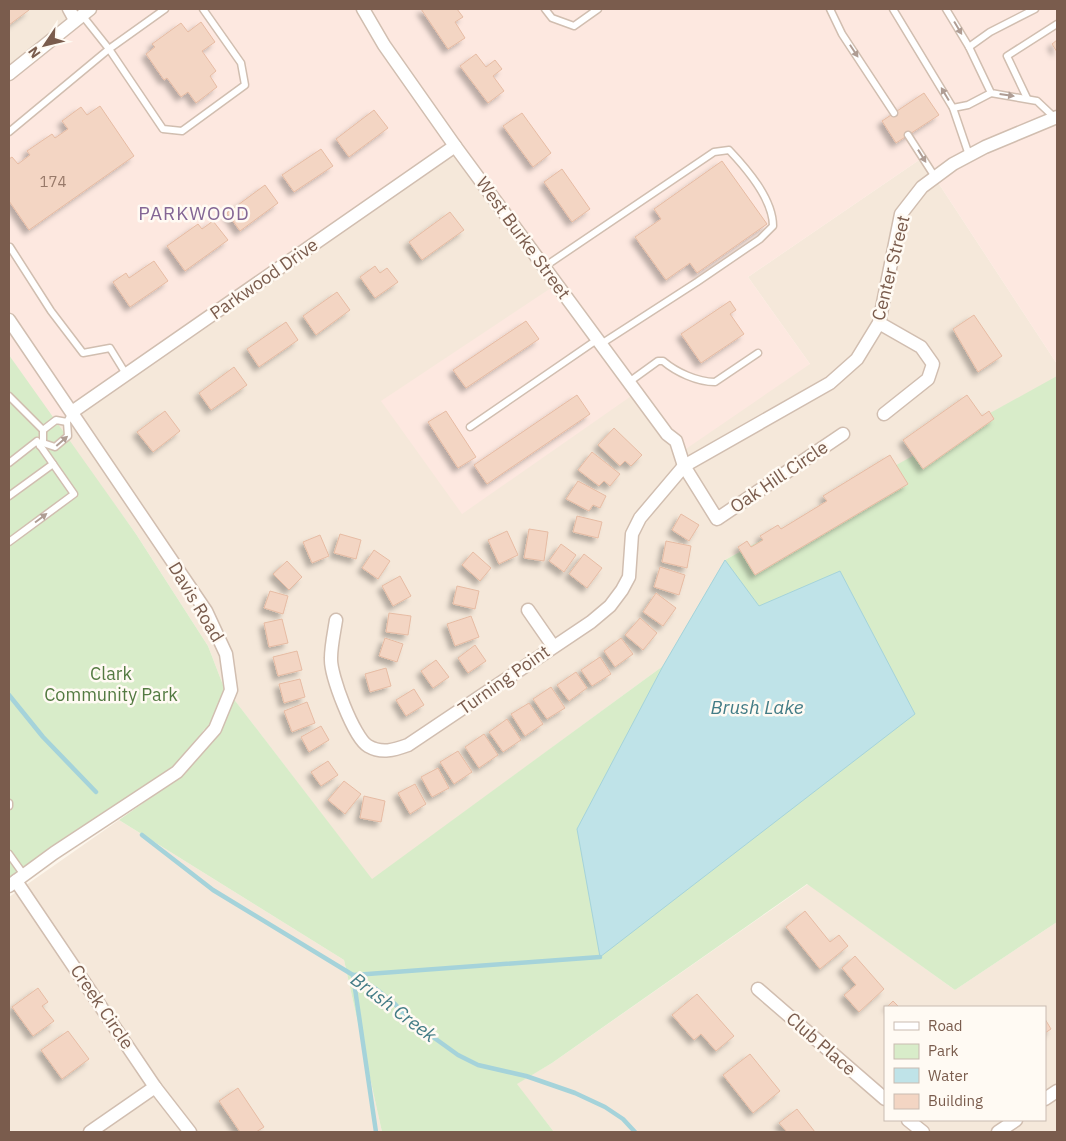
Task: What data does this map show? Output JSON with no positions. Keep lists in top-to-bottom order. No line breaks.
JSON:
{"streets":{"street":["West Burke Street","Center Street","Parkwood Drive","Oak Hill Circle","Davis Road","Turning Point","Creek Circle","Club Place"]},"crossings":[["West Burke Street","Center Street"],["West Burke Street","Parkwood Drive"],["West Burke Street","Oak Hill Circle"],["West Burke Street","Turning Point"],["Center Street","Oak Hill Circle"],["Center Street","Turning Point"],["Parkwood Drive","Davis Road"],["Oak Hill Circle","Turning Point"],["Davis Road","Creek Circle"]],"districts":["PARKWOOD"],"water":["Brush Lake","Brush Creek"],"parks":["Clark Community Park"],"house_numbers":["174"],"legend":["Road","Park","Water","Building"],"north":"bottom left"}
